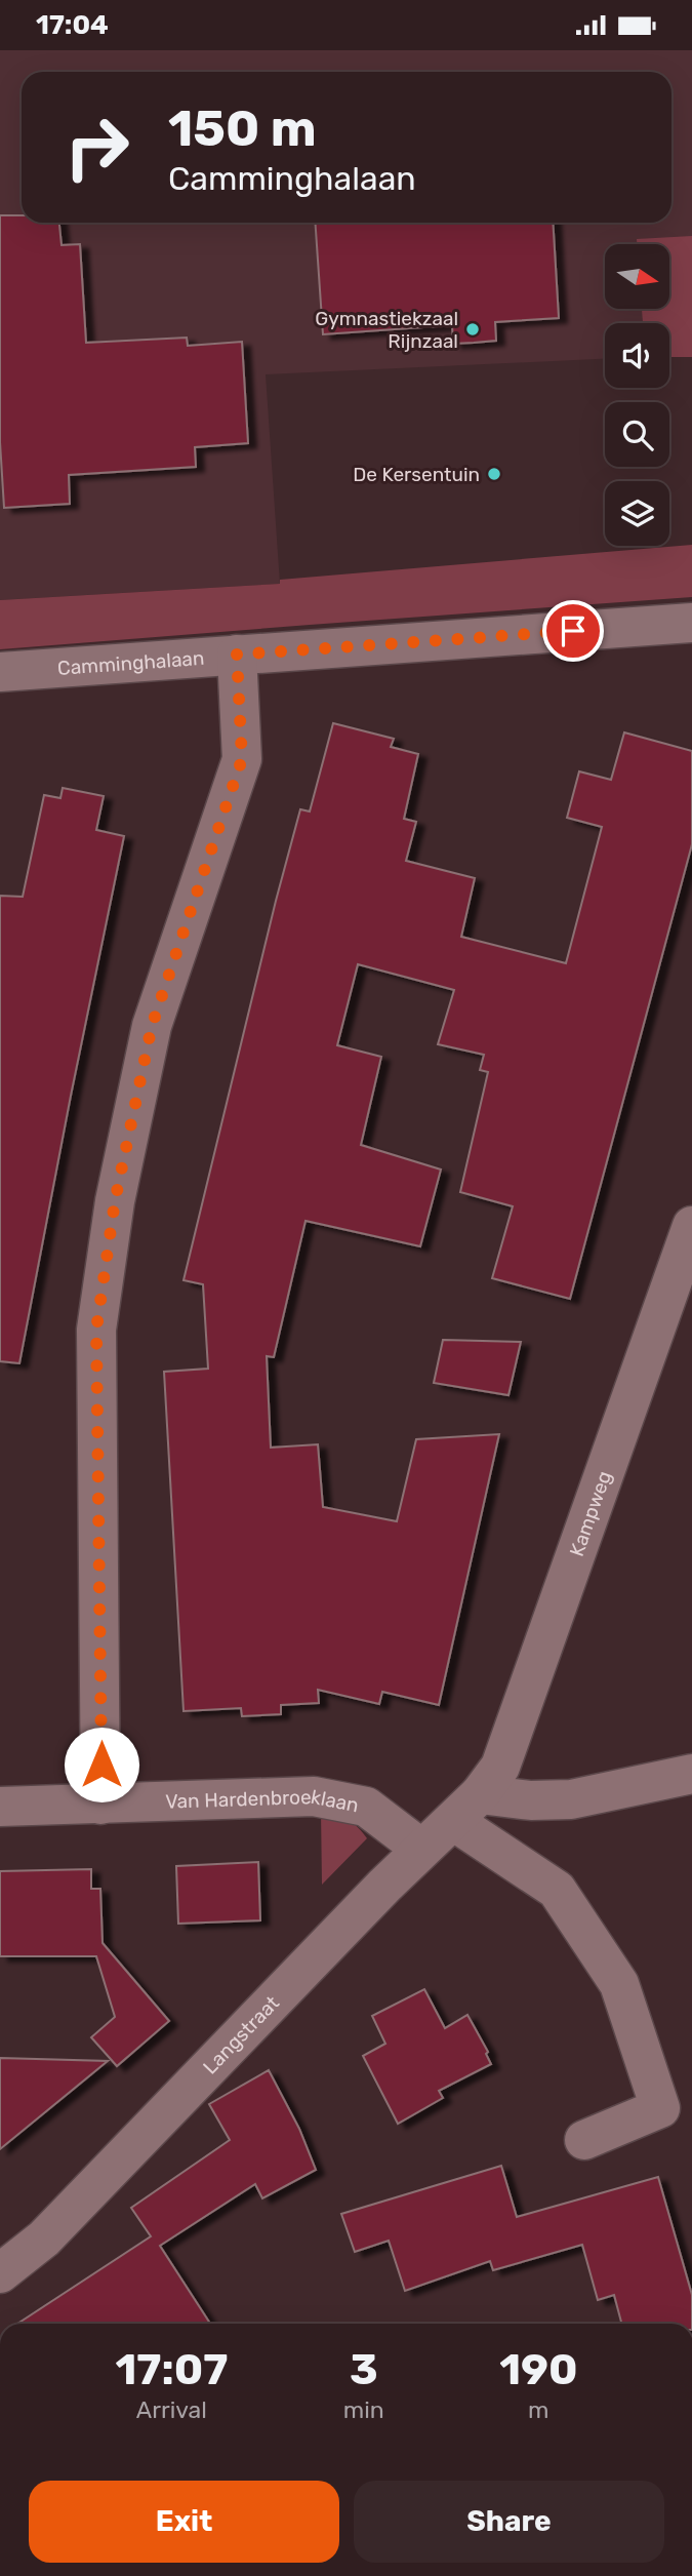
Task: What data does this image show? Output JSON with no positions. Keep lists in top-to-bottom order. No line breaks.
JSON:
{"streets":{"street":["Camminghalaan","Kampweg","Van Hardenbroeklaan","Langstraat"]},"crossings":[["Kampweg","Langstraat"],["Van Hardenbroeklaan","Langstraat"]],"places":["Gymnastiekzaal Rijnzaal","De Kersentuin"],"north":"right","page":{"status":"17:04","turn":["150 m","Camminghalaan"],"eta":["17:07","Arrival","3","min","190","m"],"buttons":["Exit","Share"]}}
